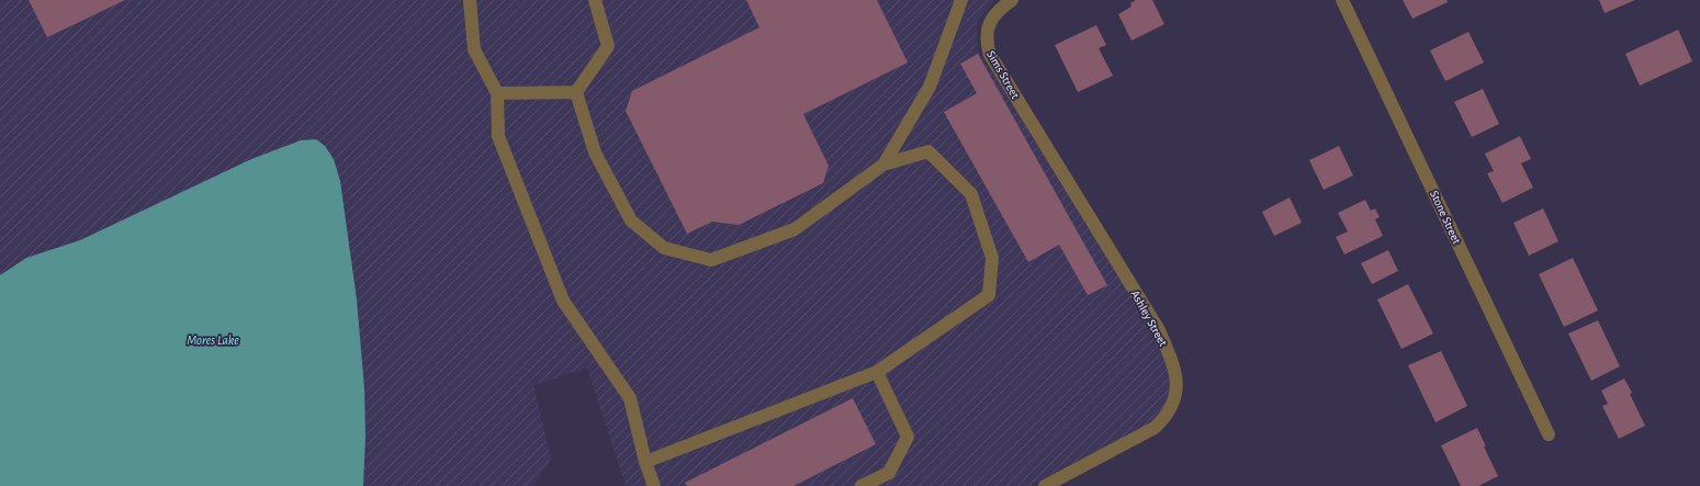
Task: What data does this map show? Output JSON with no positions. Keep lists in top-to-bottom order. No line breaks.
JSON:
{"streets":{"street":["Sims Street","Stone Street","Ashley Street"]},"crossings":[["Sims Street","Ashley Street"]],"water":["Mores Lake"]}
